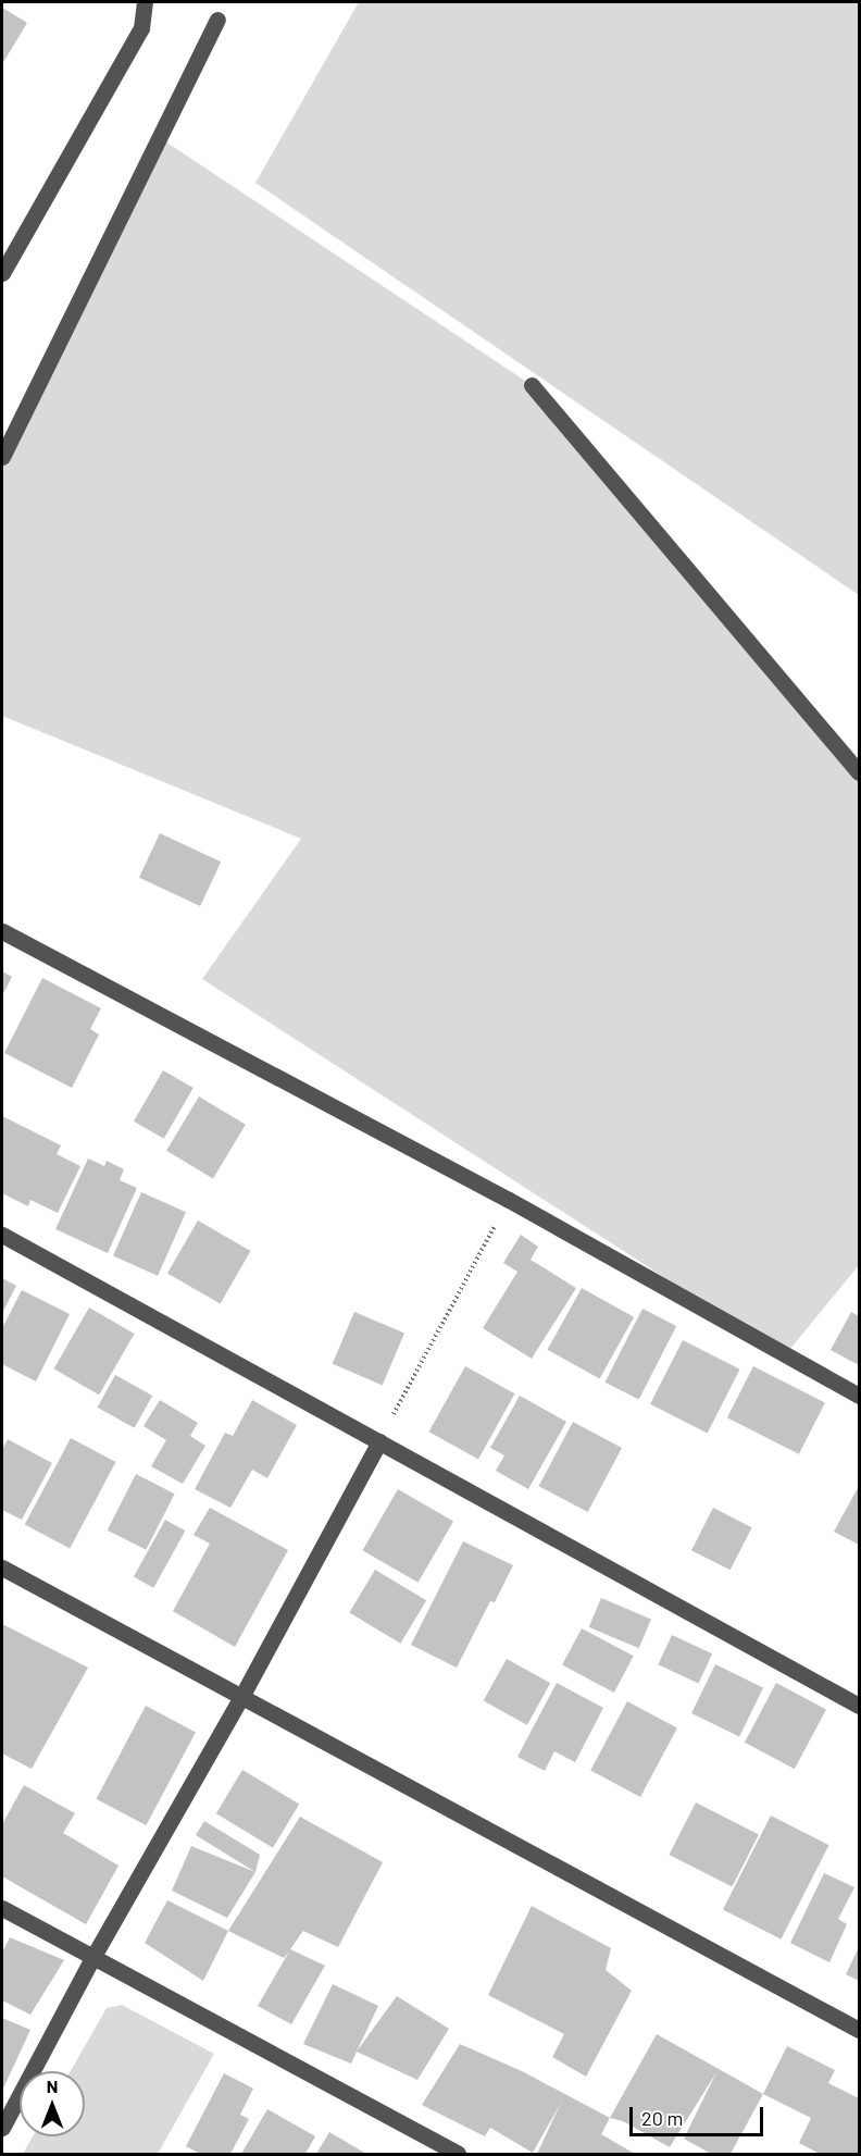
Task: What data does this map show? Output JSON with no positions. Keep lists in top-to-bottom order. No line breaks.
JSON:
{"scale_bar":"20 m","north":"top"}
